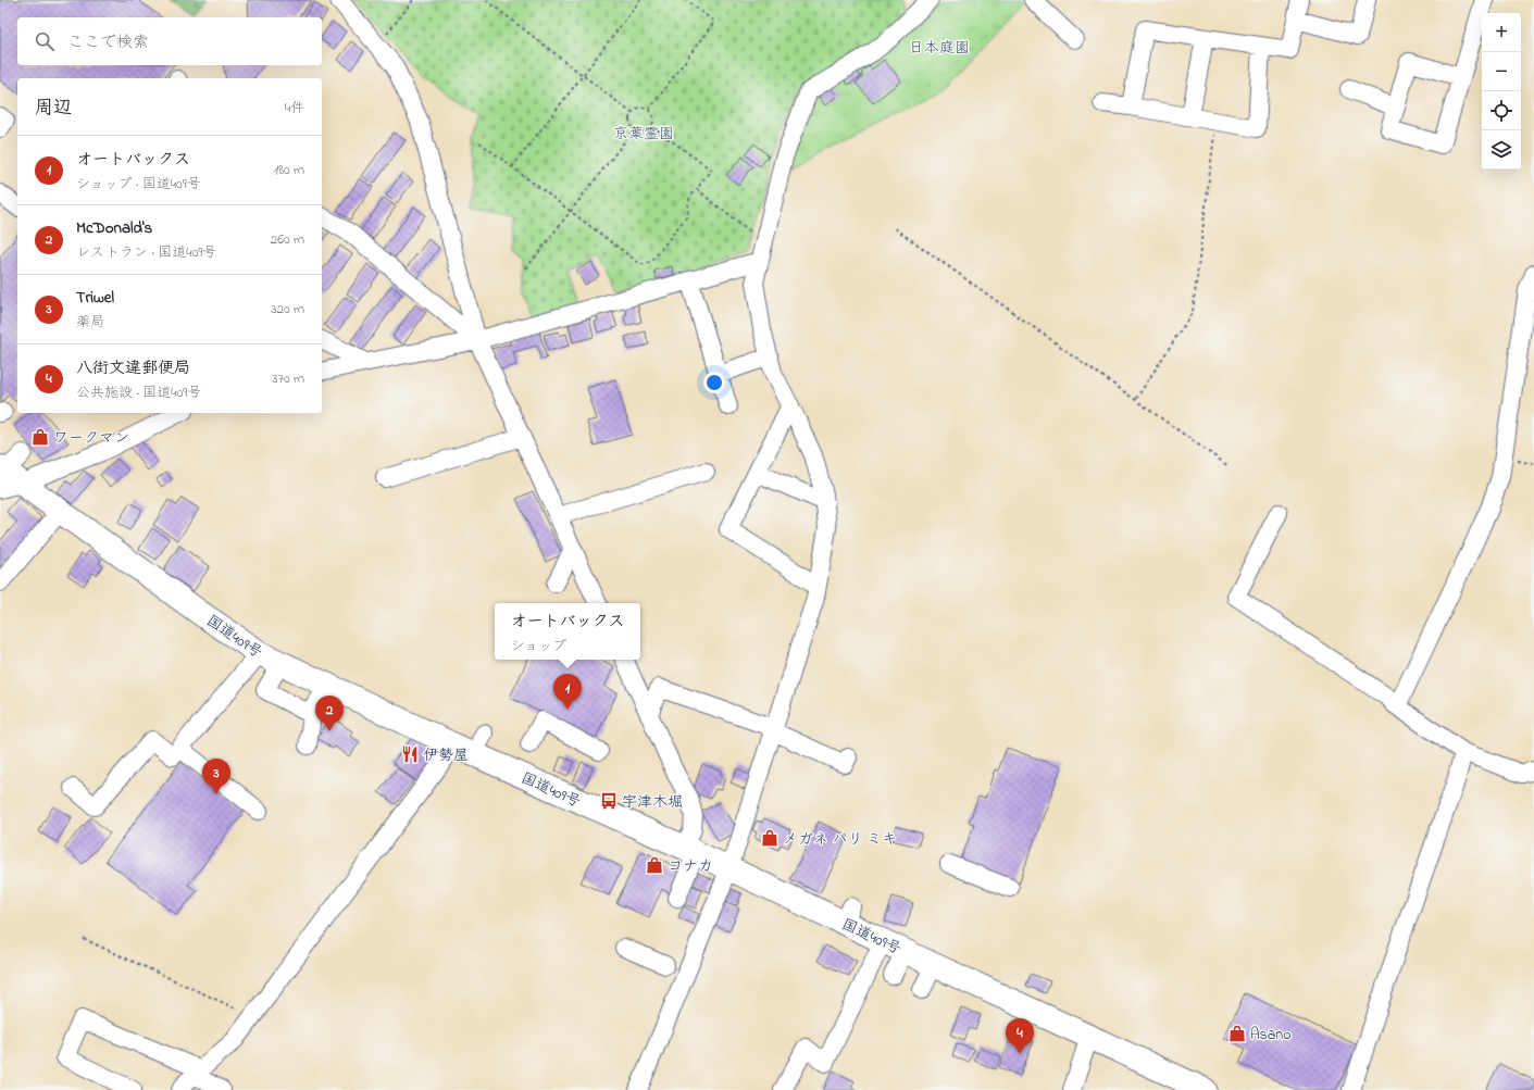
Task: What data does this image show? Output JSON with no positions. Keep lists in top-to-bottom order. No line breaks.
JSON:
{"streets":{"highway":["国道409号"]},"parks":["日本庭園","京葉霊園"],"places":{"shop":["ワークマン","メガネ パリ ミキ","コナカ","Asano"],"restaurant":["伊勢屋"],"bus stop":["宇津木堀"]},"page":{"map_buttons":["+","−"],"search":"ここで検索","heading":["周辺","4件"],"list":[{"mark":"1","name":"オートバックス","note":"ショップ · 国道409号","value":"180 m"},{"mark":"2","name":"McDonald's","note":"レストラン · 国道409号","value":"260 m"},{"mark":"3","name":"Triwel","note":"薬局","value":"320 m"},{"mark":"4","name":"八街文違郵便局","note":"公共施設 · 国道409号","value":"370 m"}],"popup":["オートバックス","ショップ"],"pins":["1","2","3","4"]}}
